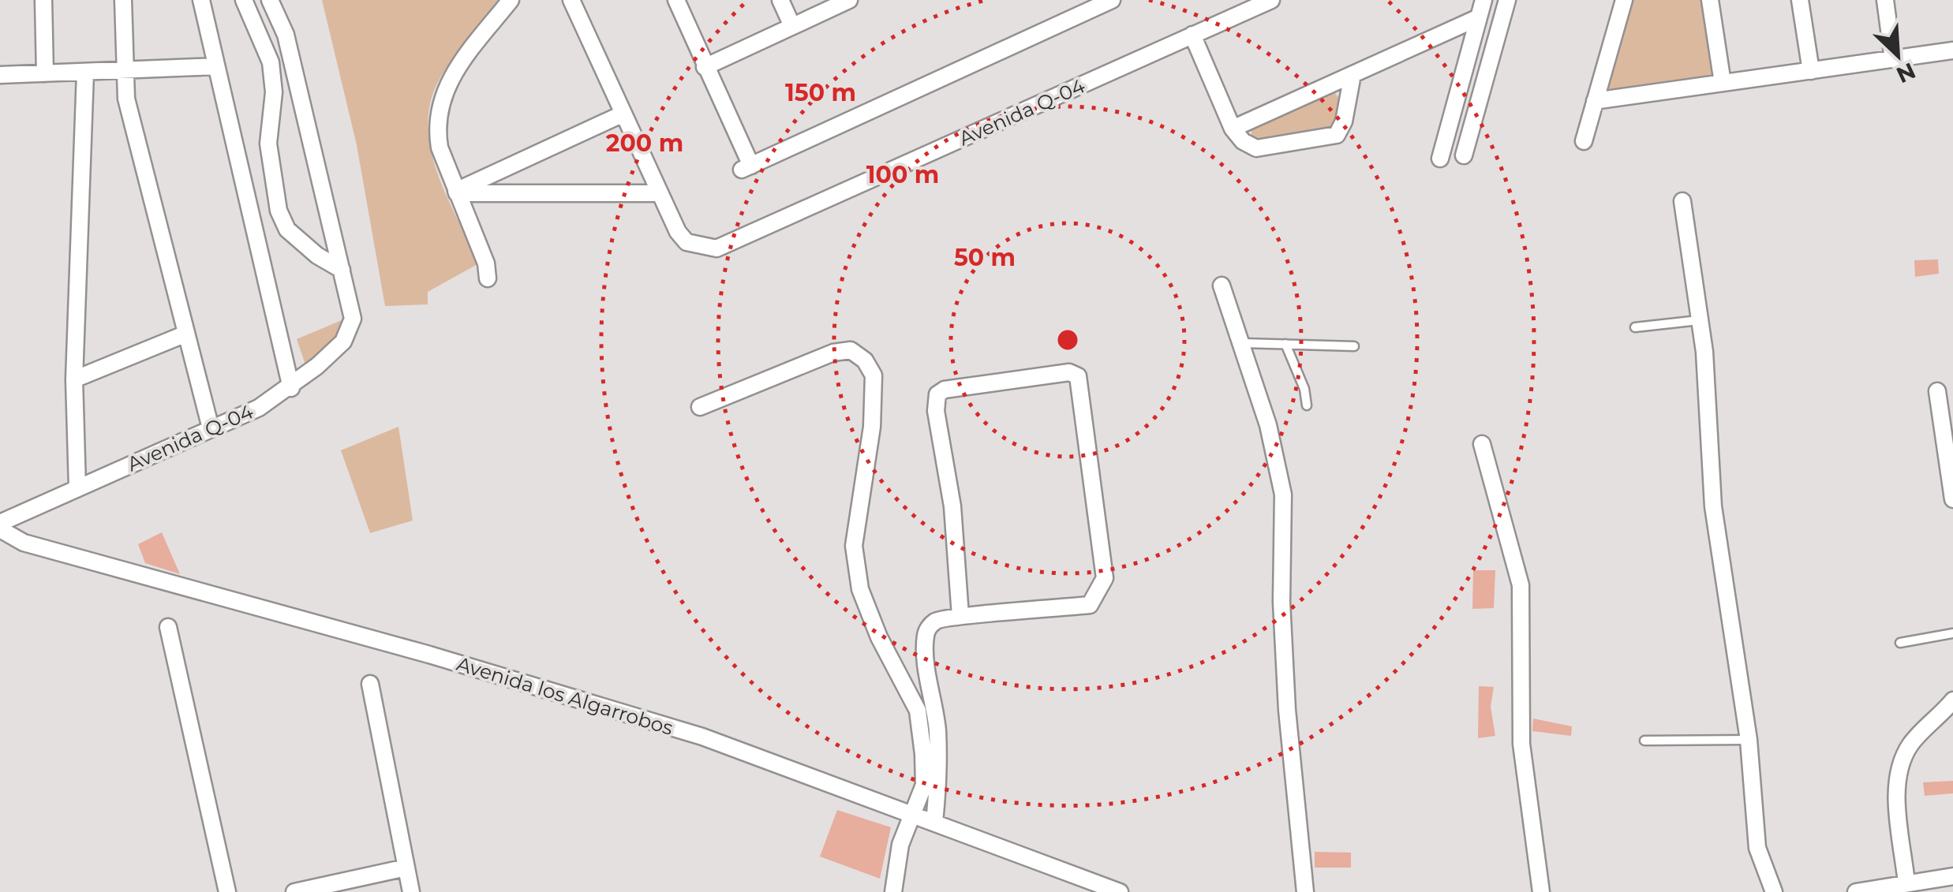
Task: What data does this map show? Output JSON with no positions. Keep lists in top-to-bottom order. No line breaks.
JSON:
{"streets":{"street":["Avenida Q-04","Avenida los Algarrobos"]},"north":"bottom right","rings":["150 m","200 m","100 m","50 m"]}
